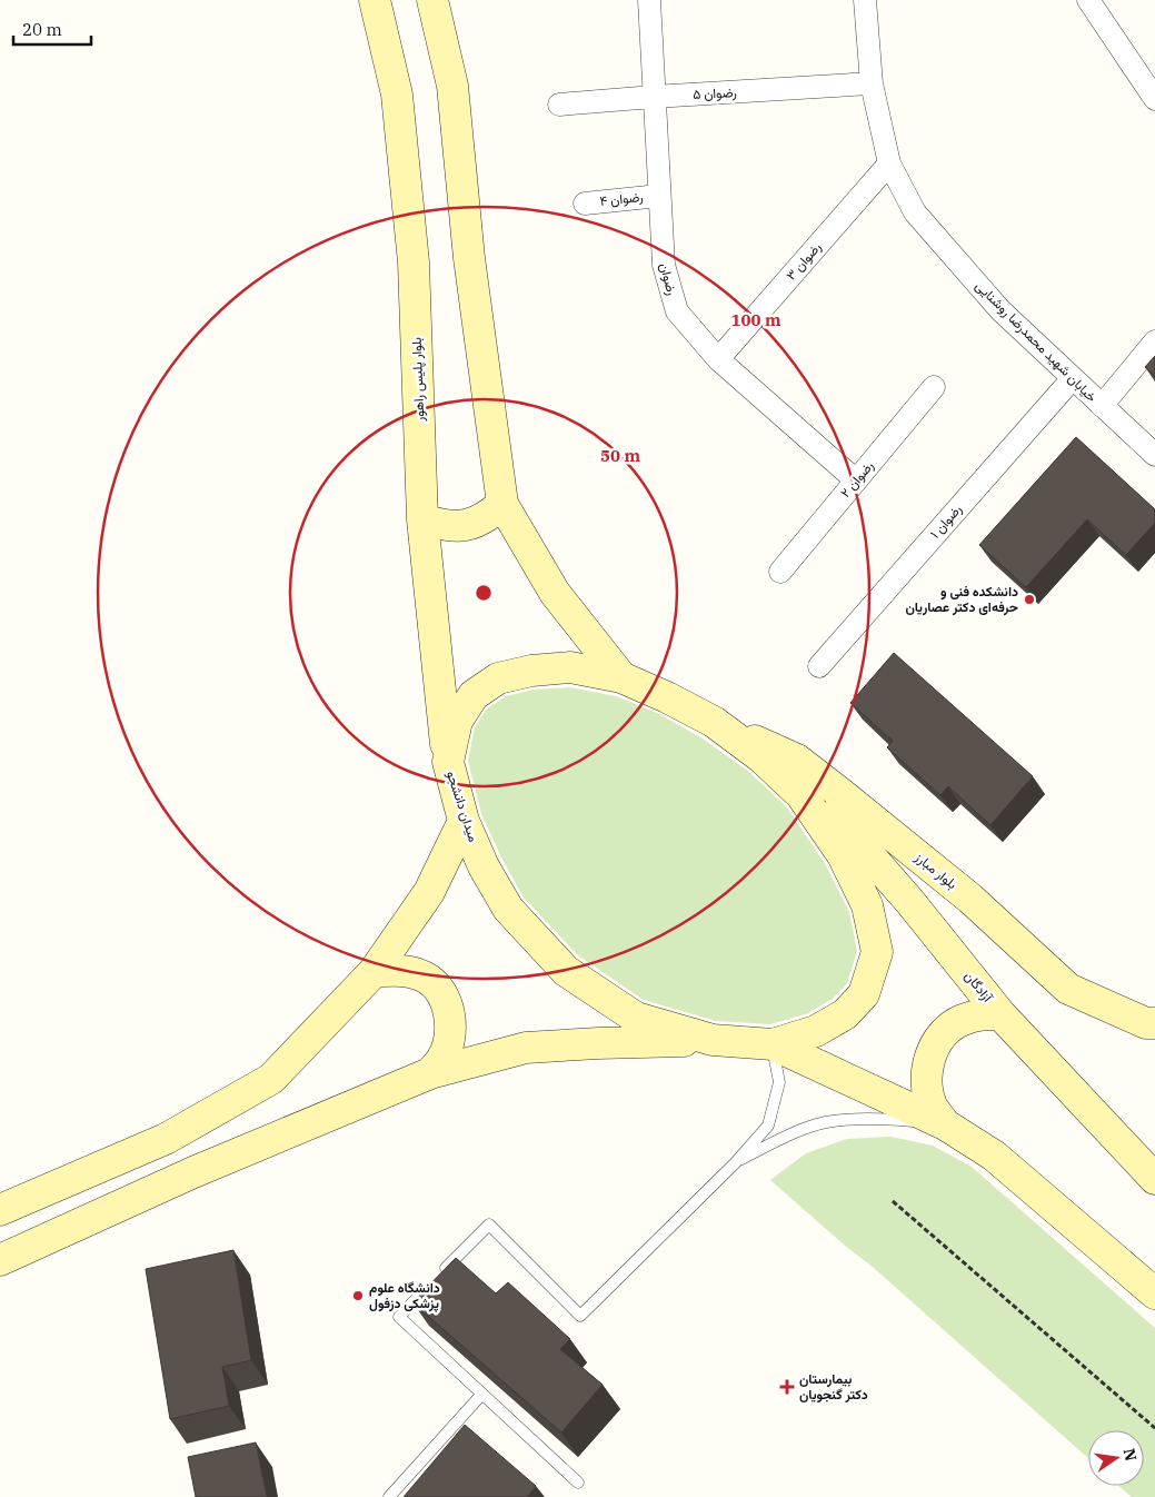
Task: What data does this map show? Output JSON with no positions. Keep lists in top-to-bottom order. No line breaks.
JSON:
{"streets":{"main road":["بلوار پلیس راهور","میدان دانشجو","بلوار مبارز","آزادگان"],"street":["رضوان ۵","رضوان ۴","رضوان ۳","رضوان","خیابان شهید محمدرضا روشنایی","رضوان ۲","رضوان ۱"]},"crossings":[["رضوان ۵","رضوان"],["رضوان ۵","خیابان شهید محمدرضا روشنایی"],["رضوان ۴","رضوان"],["رضوان ۳","رضوان"],["رضوان ۳","خیابان شهید محمدرضا روشنایی"],["رضوان","رضوان ۲"],["خیابان شهید محمدرضا روشنایی","رضوان ۱"],["بلوار پلیس راهور","میدان دانشجو"],["میدان دانشجو","بلوار مبارز"],["میدان دانشجو","آزادگان"]],"places":{"other":["دانشکده فنی و حرفه‌ای دکتر عصاریان","دانشگاه علوم پزشکی دزفول"],"health":["بیمارستان دکتر گنجویان"]},"scale_bar":"20 m","north":"right","rings":["100 m","50 m"]}
